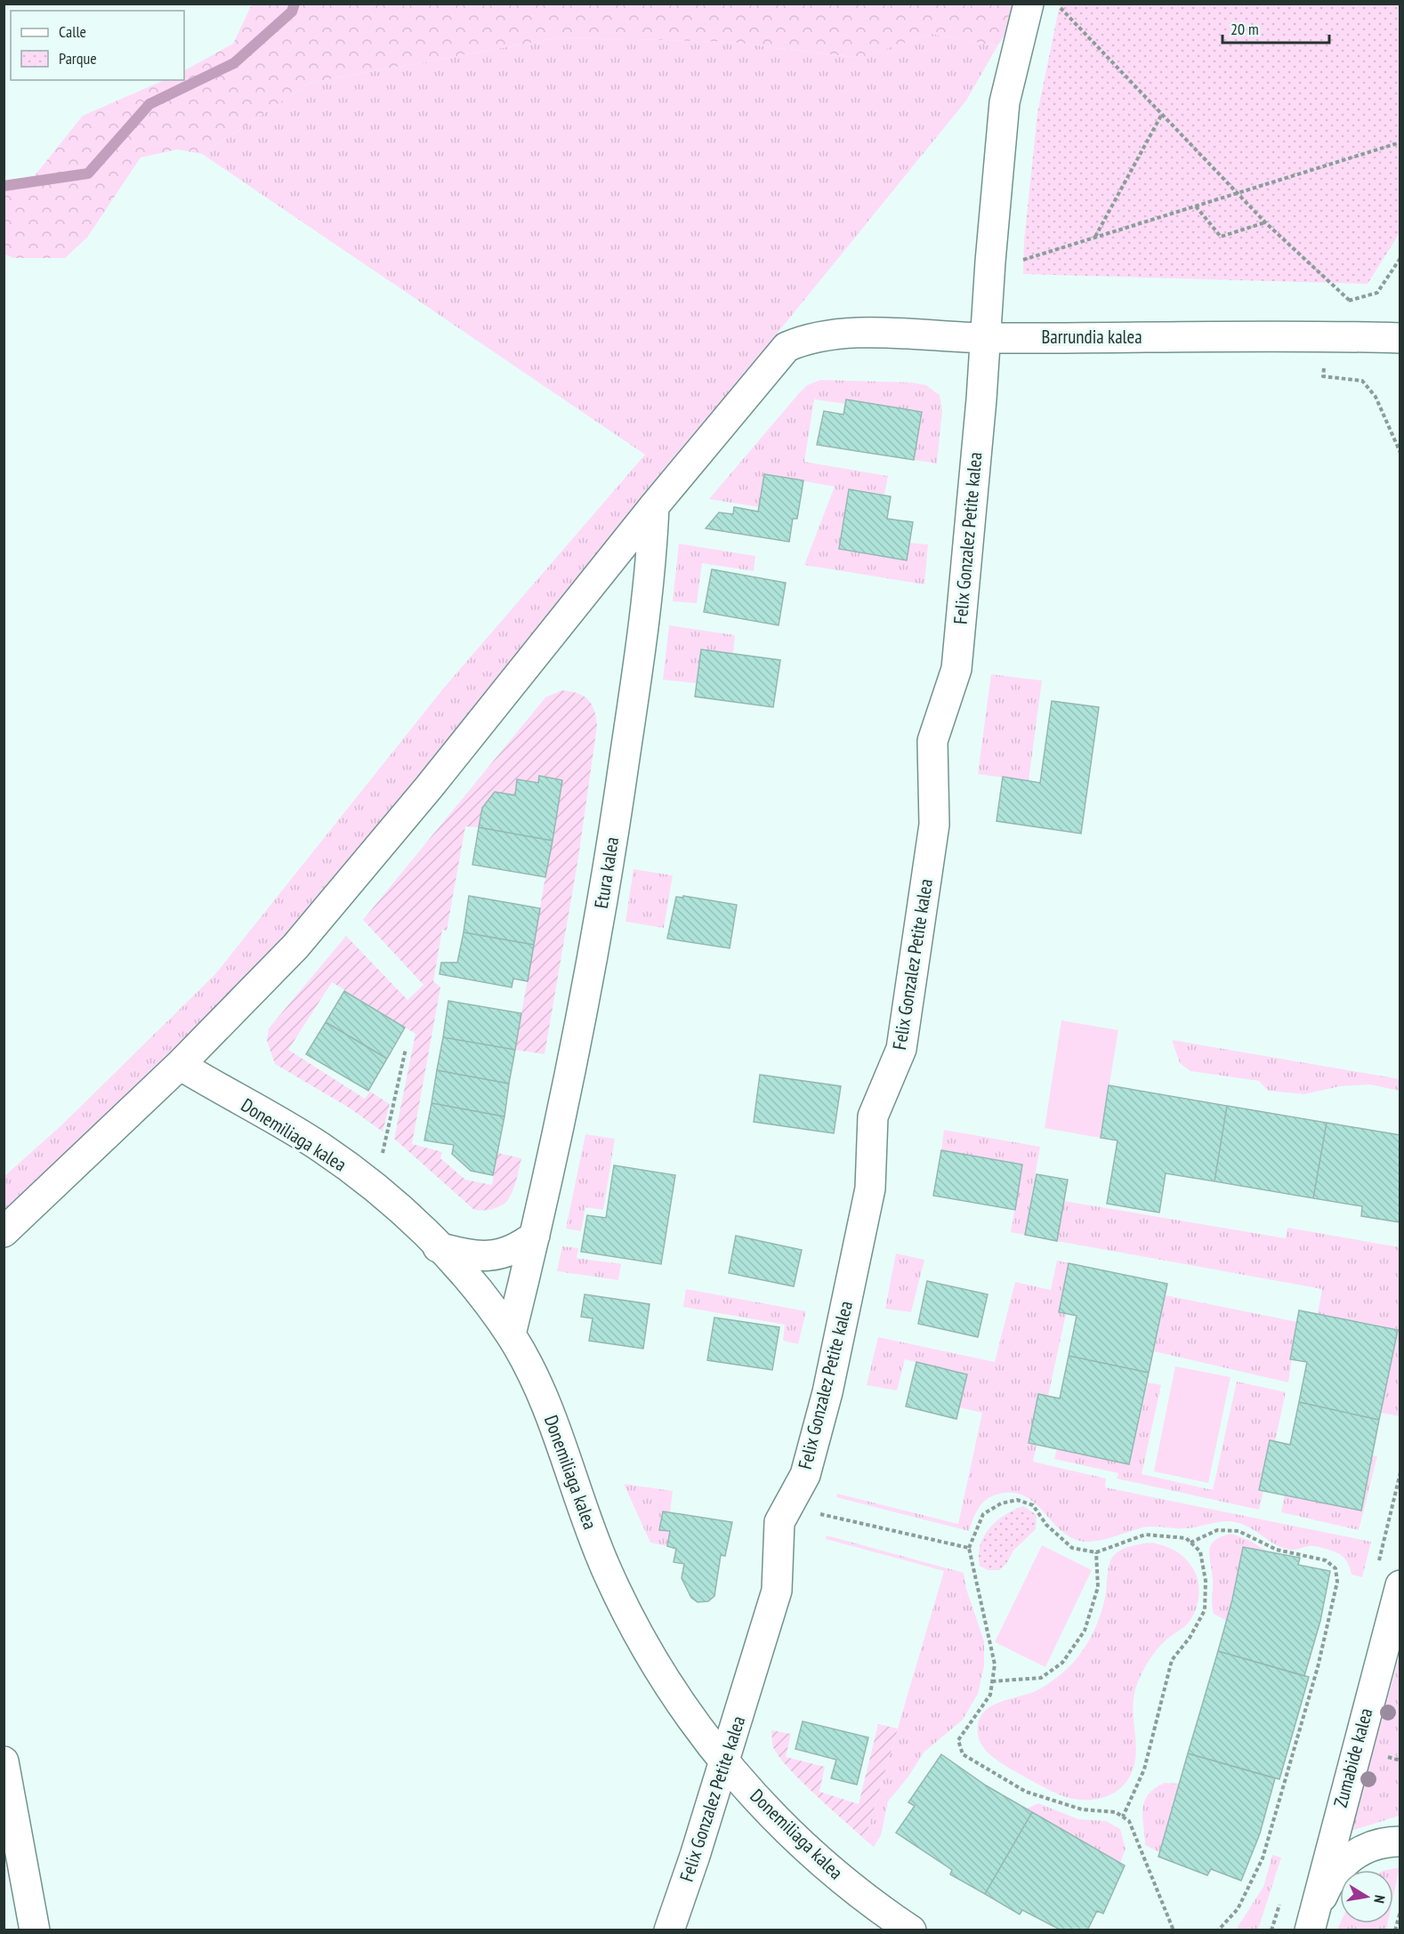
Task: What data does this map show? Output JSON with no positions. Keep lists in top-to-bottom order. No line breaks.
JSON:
{"streets":{"street":["Barrundia kalea","Felix Gonzalez Petite kalea","Etura kalea","Donemiliaga kalea","Zumabide kalea"]},"crossings":[["Barrundia kalea","Felix Gonzalez Petite kalea"],["Barrundia kalea","Etura kalea"],["Felix Gonzalez Petite kalea","Donemiliaga kalea"],["Etura kalea","Donemiliaga kalea"]],"legend":["Calle","Parque"],"scale_bar":"20 m","north":"right"}
